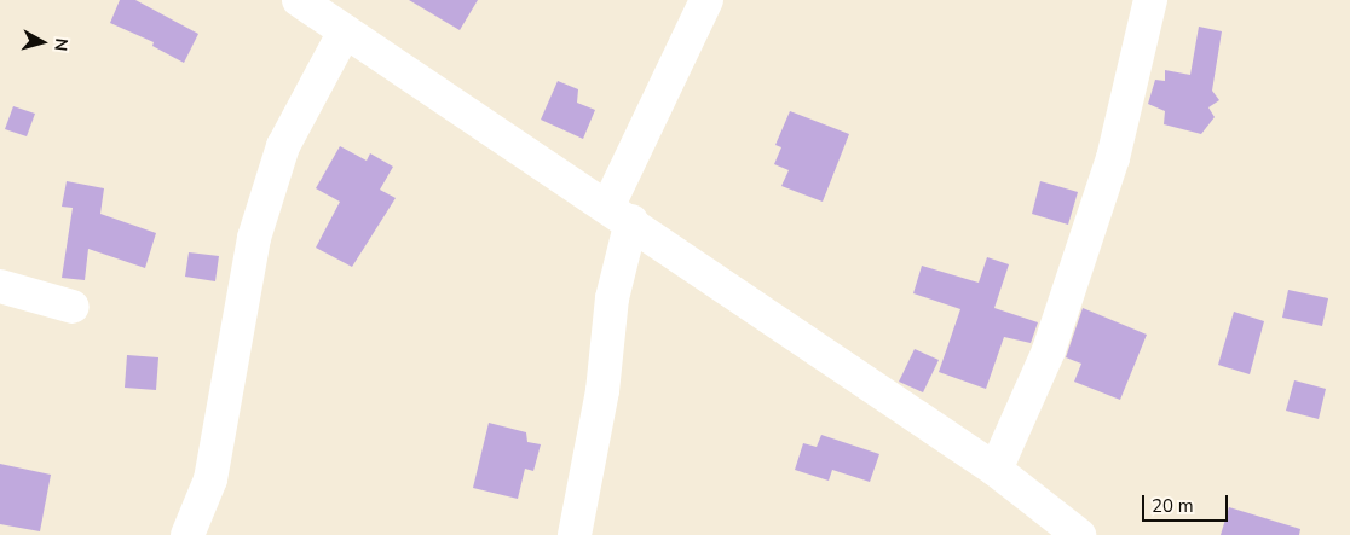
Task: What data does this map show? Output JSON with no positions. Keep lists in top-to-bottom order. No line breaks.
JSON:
{"scale_bar":"20 m","north":"right"}
